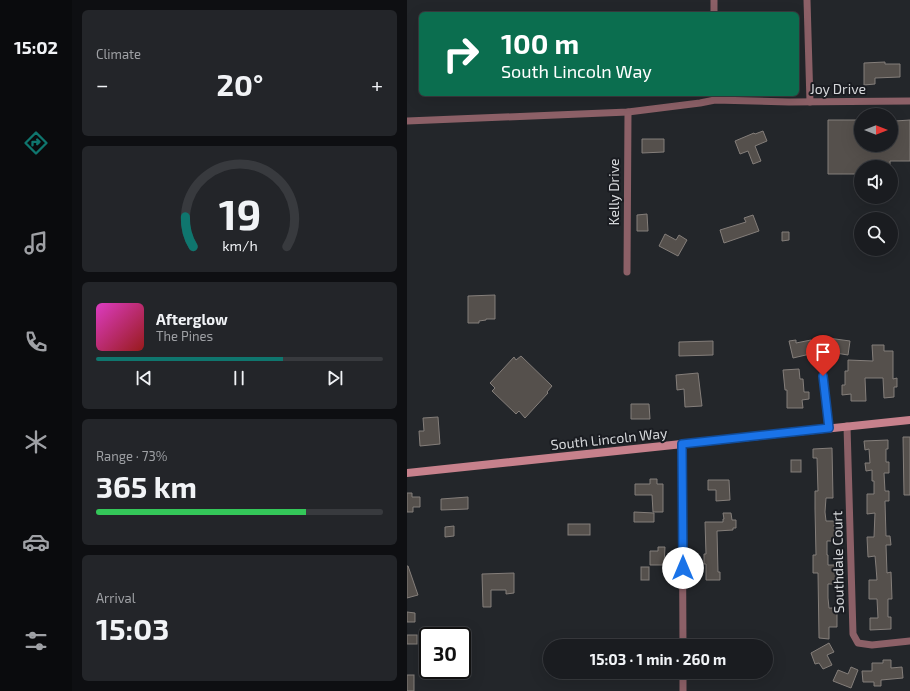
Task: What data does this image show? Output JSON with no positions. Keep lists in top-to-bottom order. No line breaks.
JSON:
{"streets":{"main road":["South Lincoln Way"],"street":["Joy Drive","Kelly Drive","Southdale Court"]},"crossings":[["Joy Drive","Kelly Drive"],["South Lincoln Way","Southdale Court"]],"north":"right","page":{"tabs":"15:02","tile":["Climate",["Range · 73%","365 km"],["Arrival","15:03"]],"turn":["100 m","South Lincoln Way"],"heat":["−","20°","+"],"song":["Afterglow","The Pines"],"limit":"30","trip":"15:03 · 1 min · 260 m","gauge":["19","km/h"]}}
